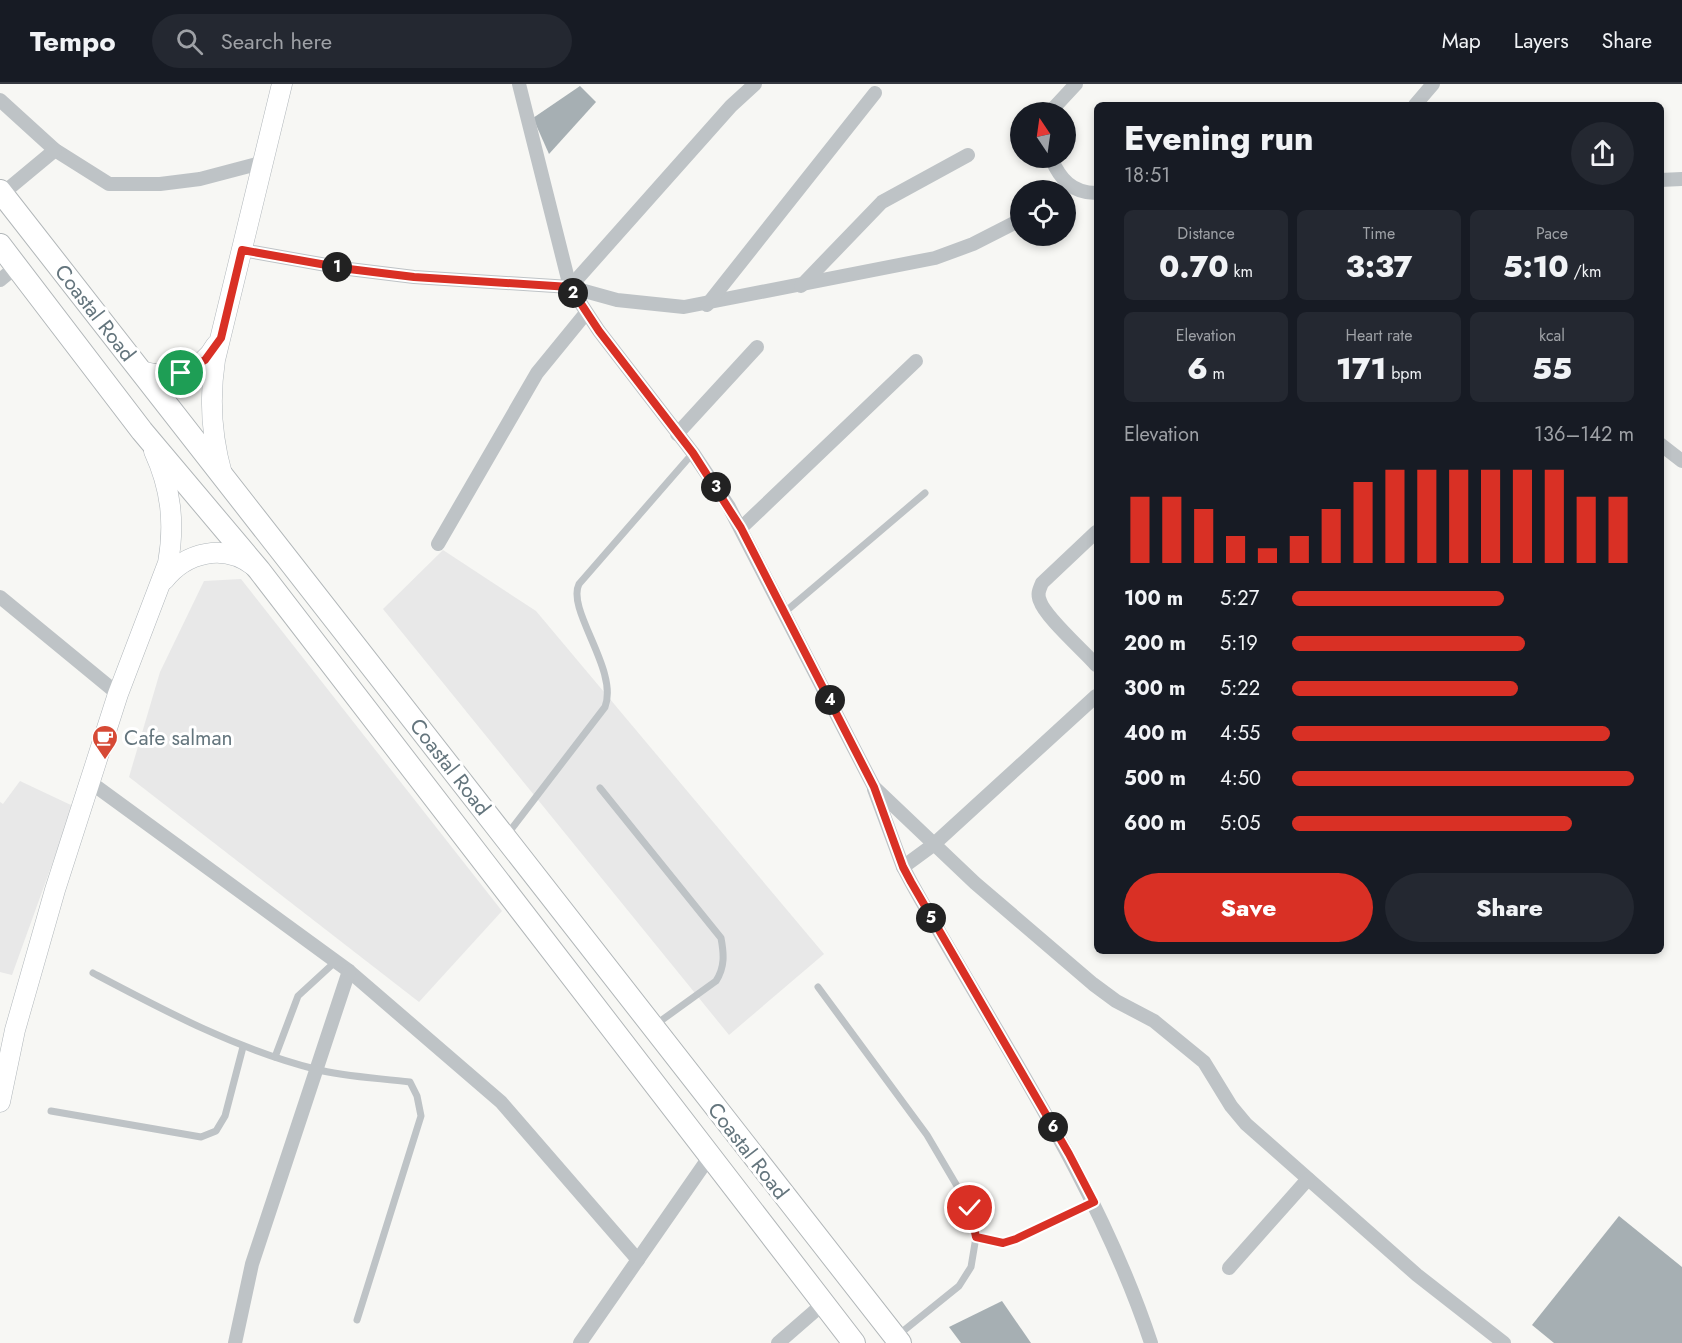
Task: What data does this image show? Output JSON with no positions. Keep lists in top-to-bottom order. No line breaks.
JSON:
{"streets":{"highway":["Coastal Road"]},"places":{"cafe":["Cafe salman"]},"north":"top","page":{"header":"Tempo","search":"Search here","nav":["Map","Layers","Share"],"heading":["Evening run","18:51"],"stats":[["Distance","0.70 km"],["Time","3:37"],["Pace","5:10 /km"],["Elevation","6 m"],["Heart rate","171 bpm"],["kcal","55"]],"pins":["1","2","3","4","5","6"],"chart":["Elevation","136–142 m"],"list":[{"name":"100 m","note":"5:27"},{"name":"200 m","note":"5:19"},{"name":"300 m","note":"5:22"},{"name":"400 m","note":"4:55"},{"name":"500 m","note":"4:50"},{"name":"600 m","note":"5:05"}],"buttons":["Save","Share"]}}
